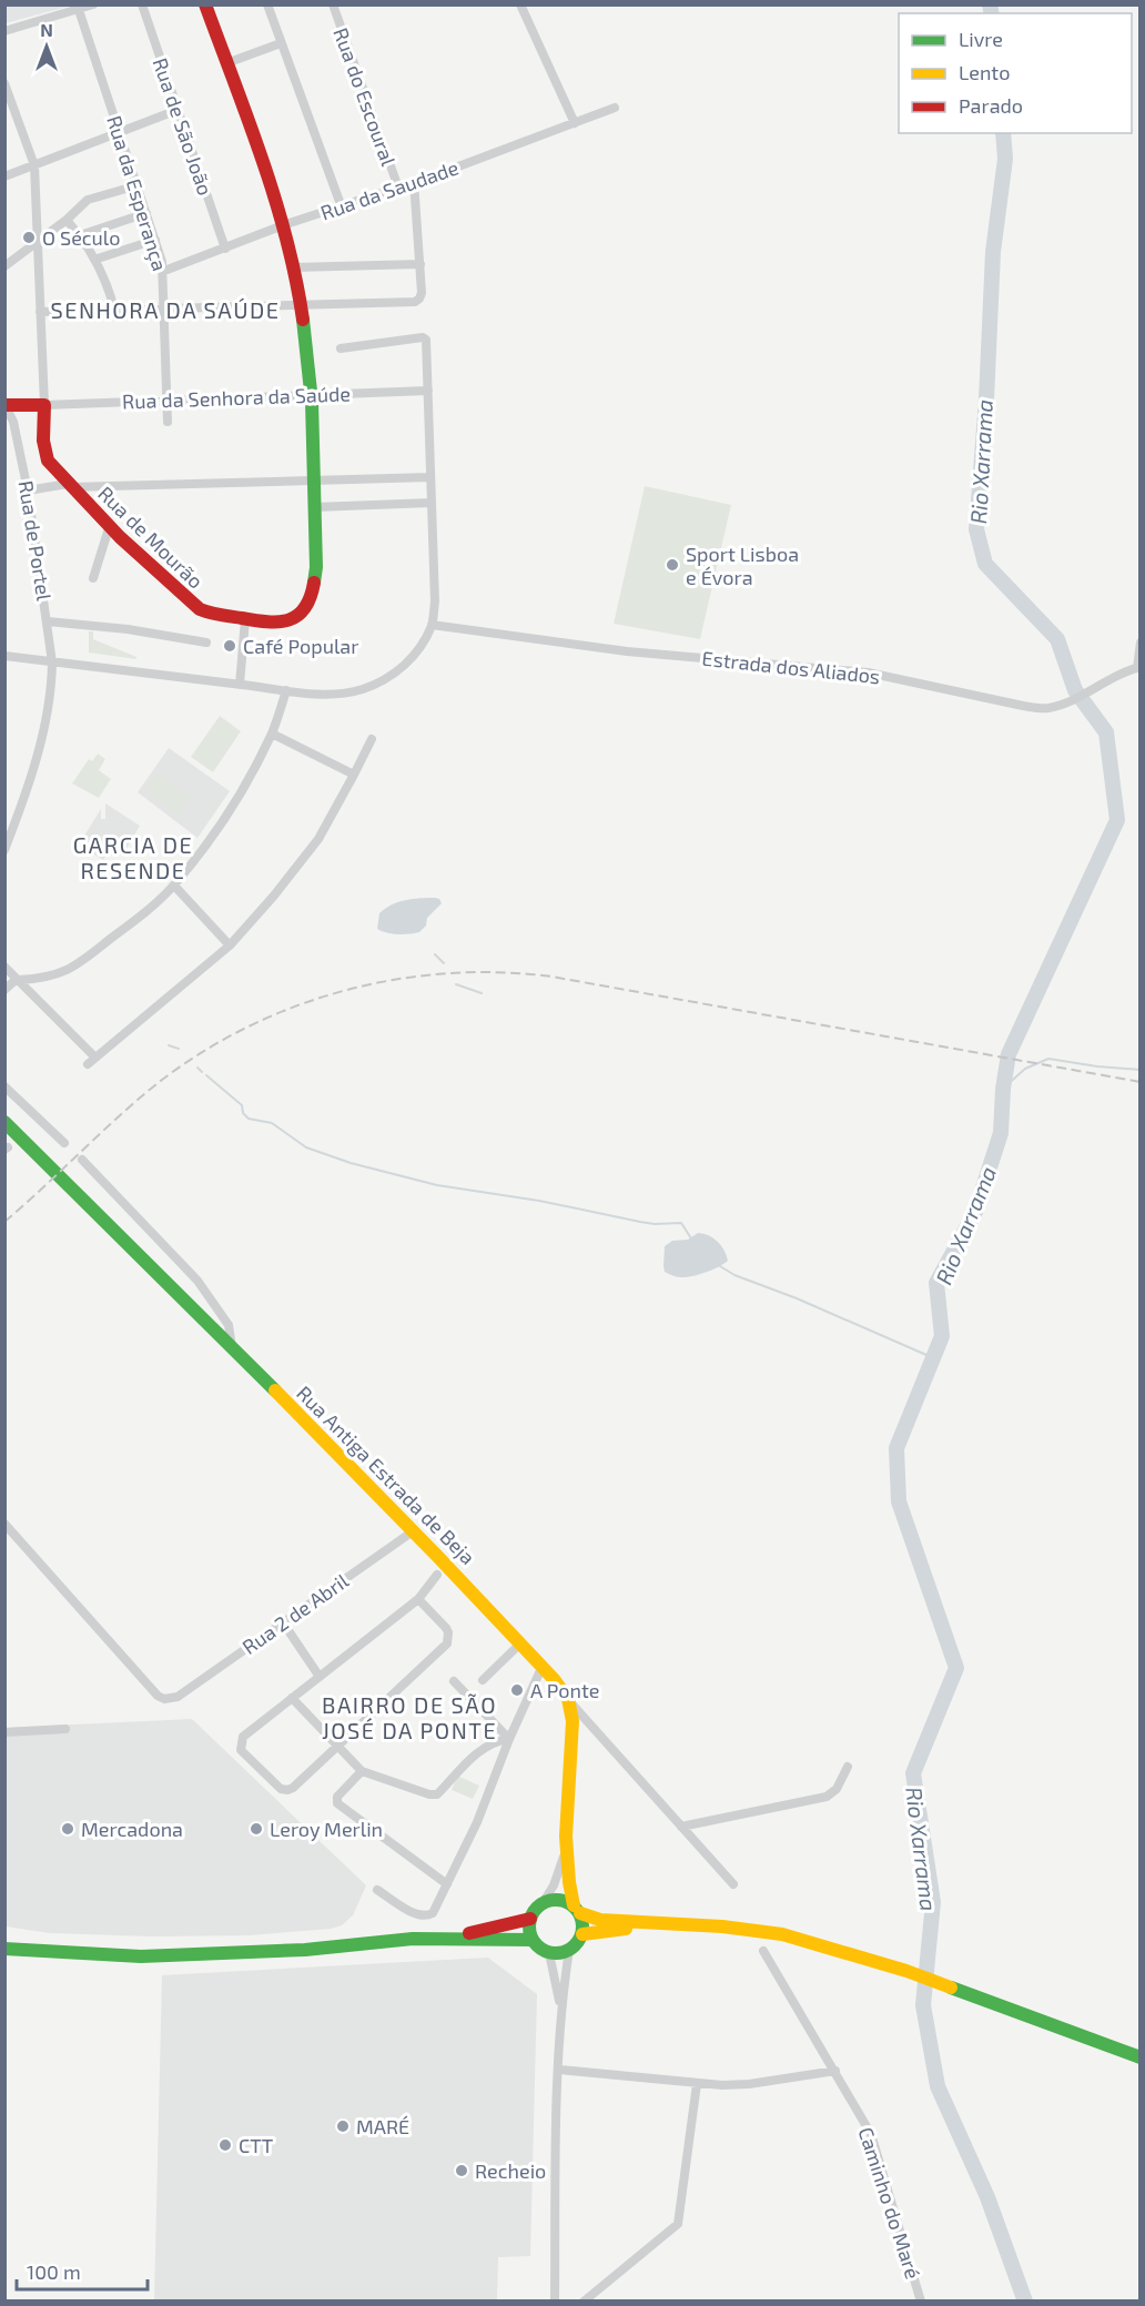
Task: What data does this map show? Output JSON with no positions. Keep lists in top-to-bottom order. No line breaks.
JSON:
{"streets":{"street":["Rua do Escoural","Rua de São João","Rua da Saudade","Rua da Esperança","Rua da Senhora da Saúde","Rua de Mourão","Rua de Portel","Estrada dos Aliados","Rua Antiga Estrada de Beja","Rua 2 de Abril","Caminho do Maré"]},"crossings":[["Rua do Escoural","Rua da Saudade"],["Rua de São João","Rua da Saudade"],["Rua da Saudade","Rua da Esperança"],["Rua da Saudade","Rua de Mourão"],["Rua da Esperança","Rua da Senhora da Saúde"],["Rua da Senhora da Saúde","Rua de Mourão"],["Rua Antiga Estrada de Beja","Rua 2 de Abril"]],"districts":["SENHORA DA SAÚDE","GARCIA DE RESENDE","BAIRRO DE SÃO JOSÉ DA PONTE"],"water":["Rio Xarrama"],"places":["O Século","Sport Lisboa e Évora","Café Popular","A Ponte","Mercadona","Leroy Merlin","MARÉ","CTT","Recheio"],"legend":["Livre","Lento","Parado"],"scale_bar":"100 m","north":"top"}
